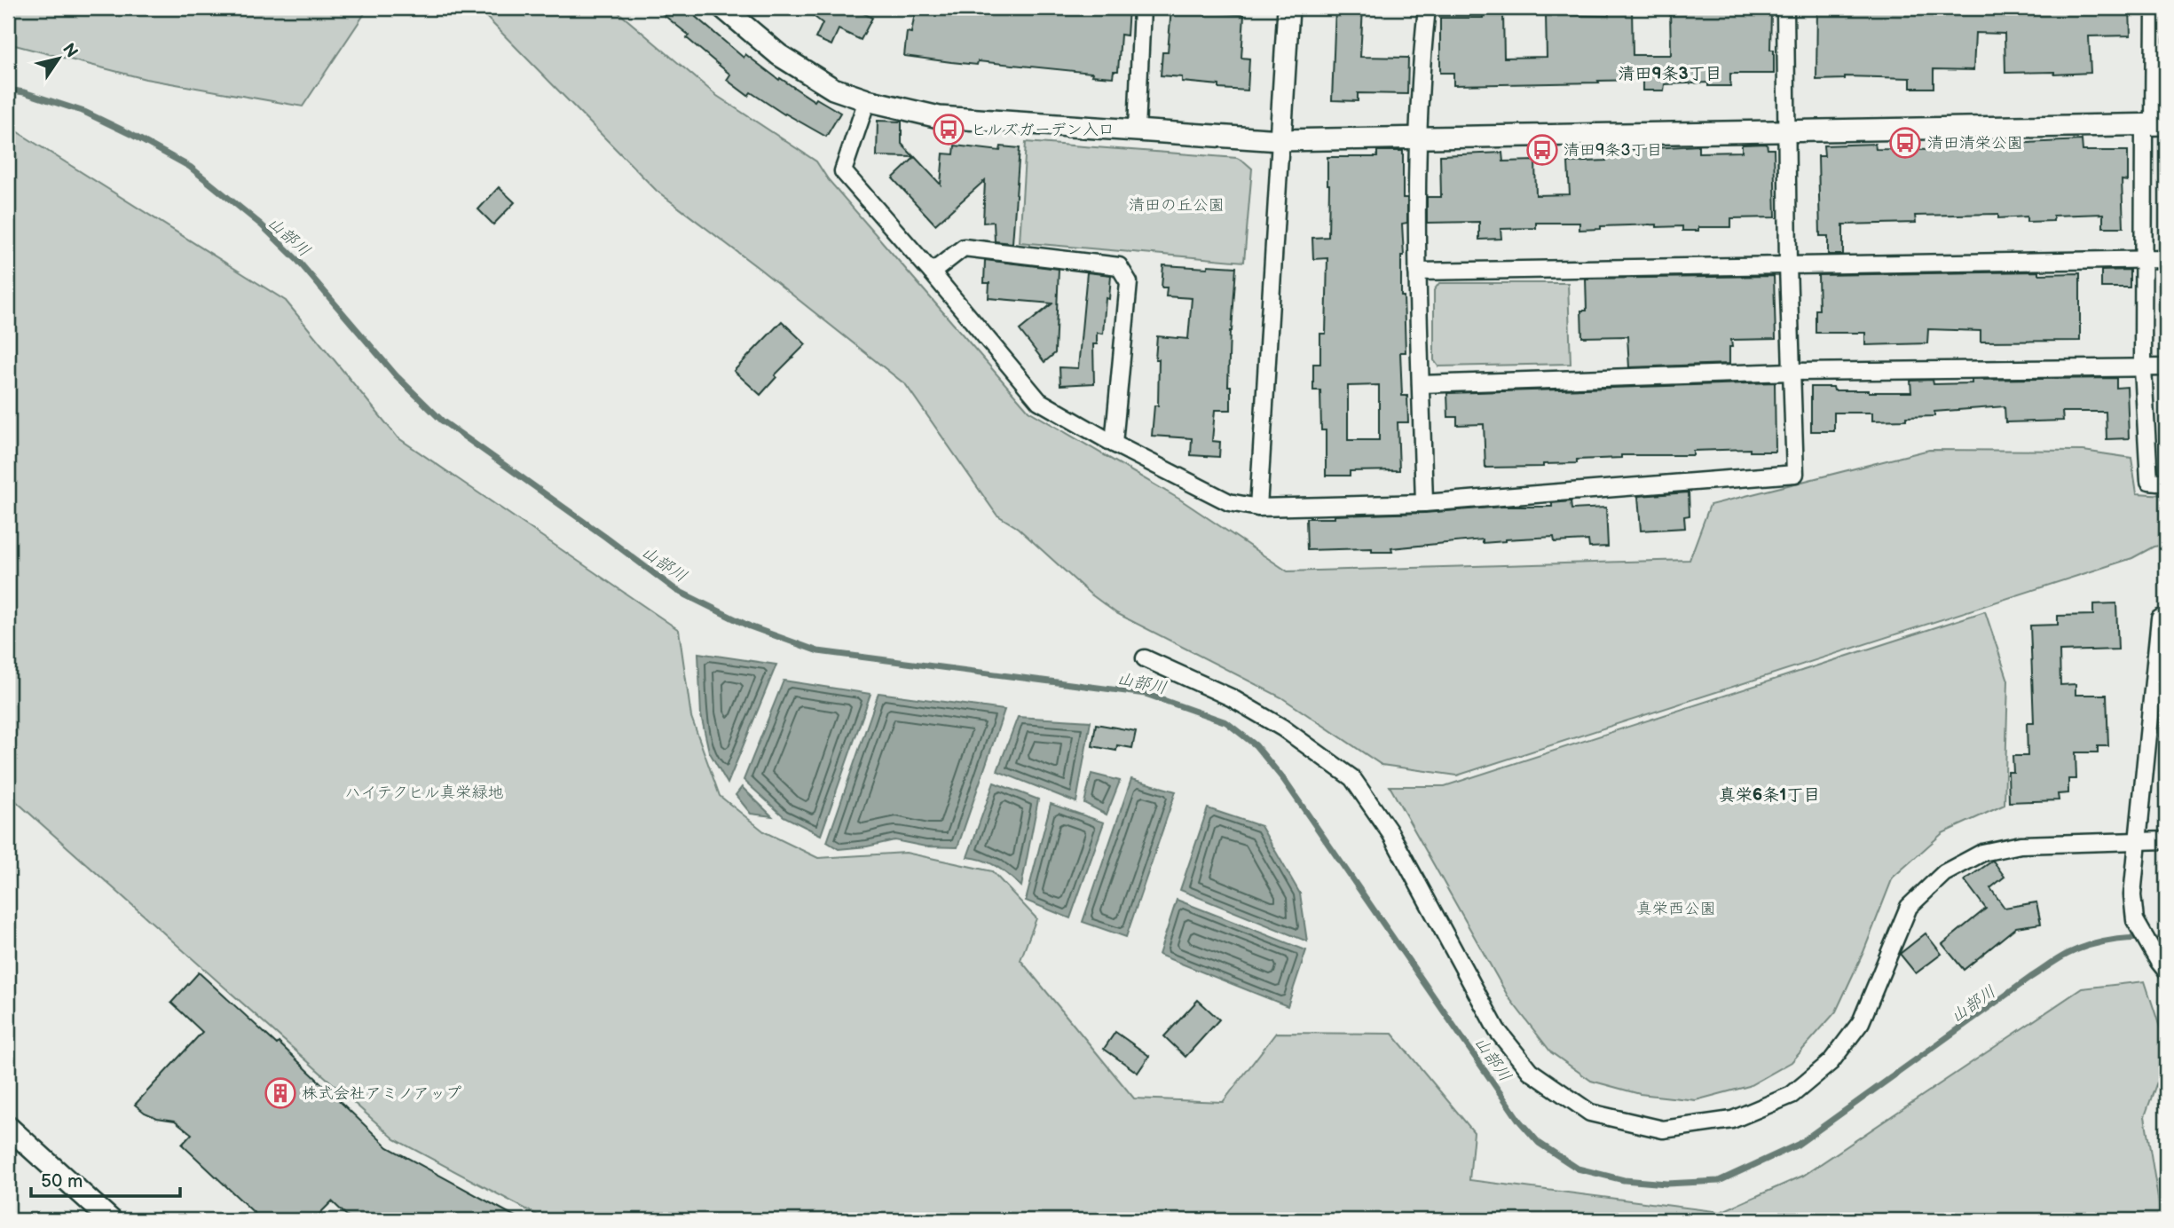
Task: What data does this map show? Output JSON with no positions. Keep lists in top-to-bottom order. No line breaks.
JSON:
{"districts":["清田9条3丁目","真栄6条1丁目"],"water":["山部川"],"parks":["清田の丘公園","ハイテクヒル真栄緑地","真栄西公園"],"places":{"bus stop":["ヒルズガーデン入口","清田清栄公園","清田9条3丁目"],"building":["株式会社アミノアップ"]},"scale_bar":"50 m","north":"top right"}
